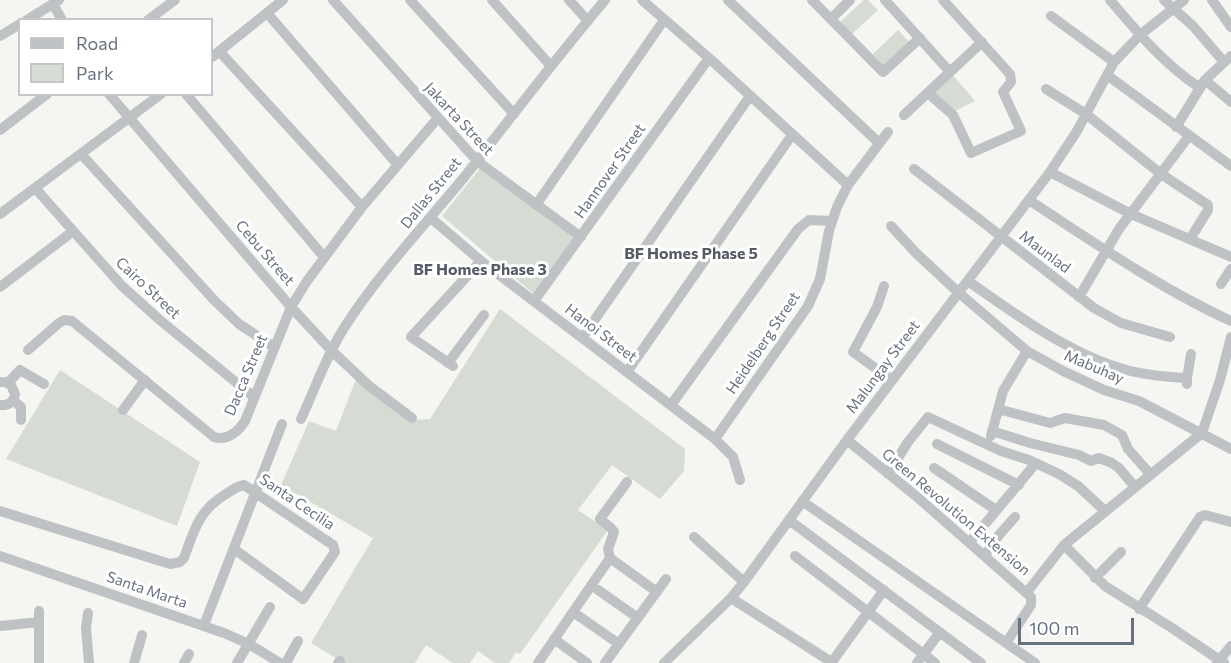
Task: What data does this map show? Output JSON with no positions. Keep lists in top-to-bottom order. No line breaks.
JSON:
{"streets":{"street":["Jakarta Street","Hannover Street","Dallas Street","Maunlad","Cebu Street","Cairo Street","Hanoi Street","Heidelberg Street","Malungay Street","Mabuhay","Dacca Street","Santa Cecilia","Green Revolution Extension","Santa Marta"]},"crossings":[["Jakarta Street","Hannover Street"],["Jakarta Street","Dallas Street"],["Jakarta Street","Dacca Street"],["Hannover Street","Hanoi Street"],["Dallas Street","Cebu Street"],["Dallas Street","Hanoi Street"],["Maunlad","Malungay Street"],["Cebu Street","Dacca Street"],["Cairo Street","Dacca Street"],["Hanoi Street","Heidelberg Street"],["Malungay Street","Mabuhay"],["Malungay Street","Green Revolution Extension"]],"districts":["BF Homes Phase 5","BF Homes Phase 3"],"legend":["Road","Park"],"scale_bar":"100 m"}
